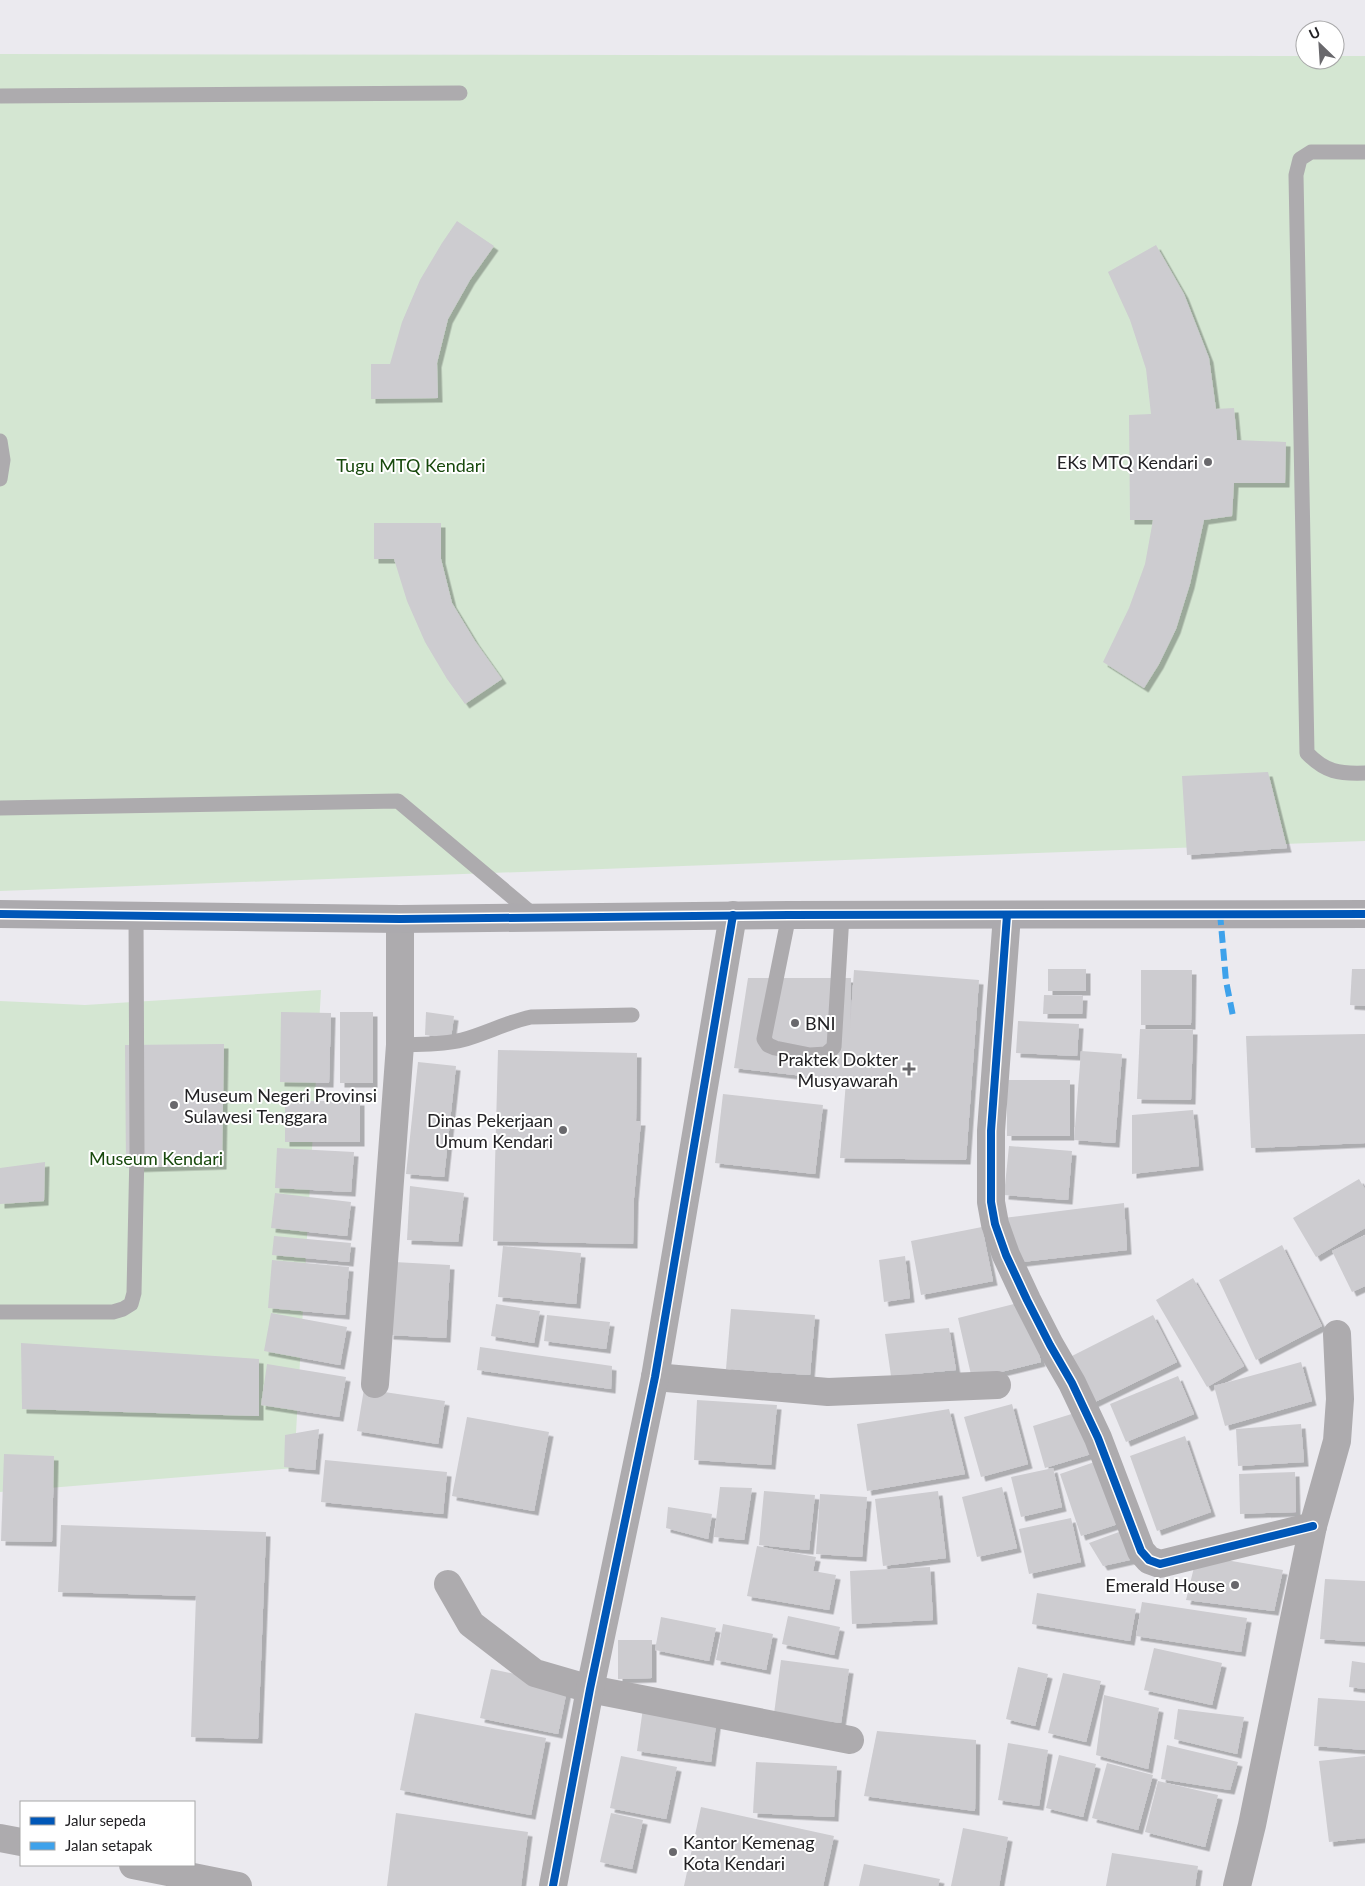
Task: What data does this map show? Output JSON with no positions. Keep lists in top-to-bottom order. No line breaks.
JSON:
{"parks":["Tugu MTQ Kendari","Museum Kendari"],"places":{"other":["EKs MTQ Kendari","BNI","Museum Negeri Provinsi Sulawesi Tenggara","Dinas Pekerjaan Umum Kendari","Emerald House","Kantor Kemenag Kota Kendari"],"health":["Praktek Dokter Musyawarah"]},"legend":["Jalur sepeda","Jalan setapak"],"north":"top left"}
